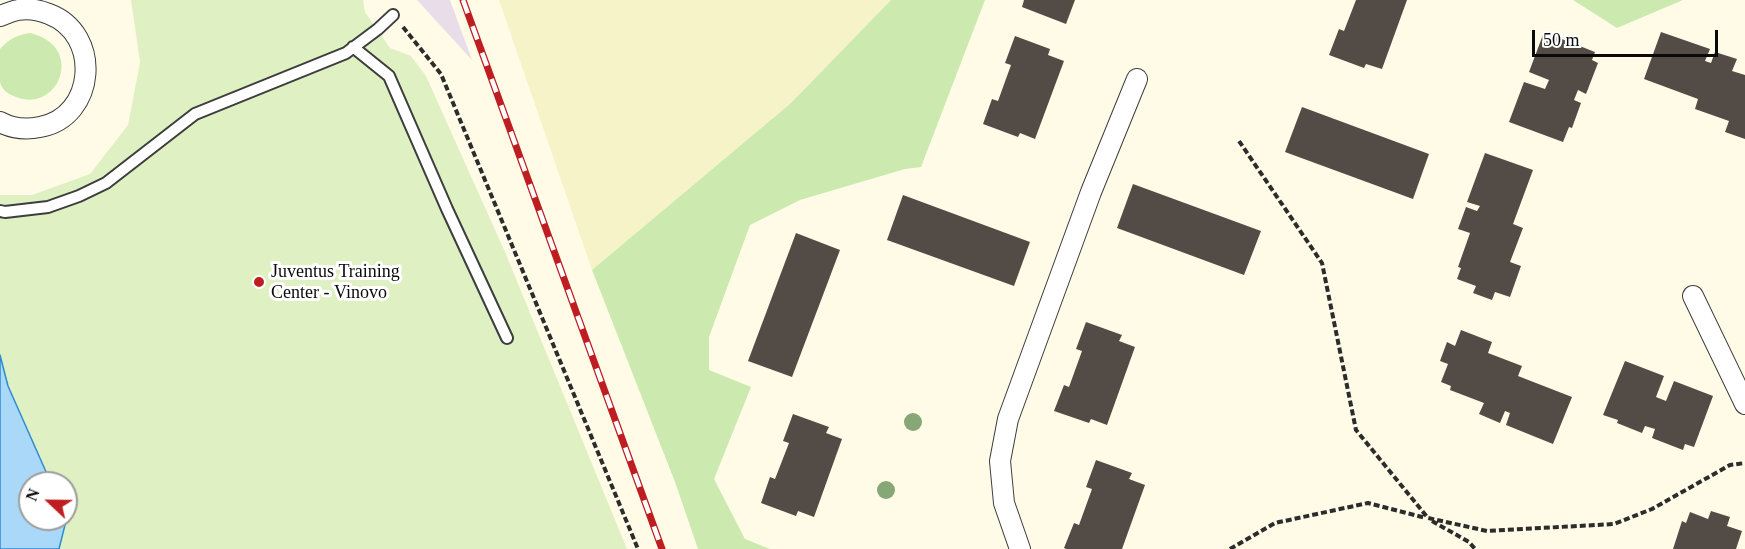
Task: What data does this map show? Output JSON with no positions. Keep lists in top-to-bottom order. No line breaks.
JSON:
{"places":["Juventus Training Center - Vinovo"],"scale_bar":"50 m","north":"left"}
